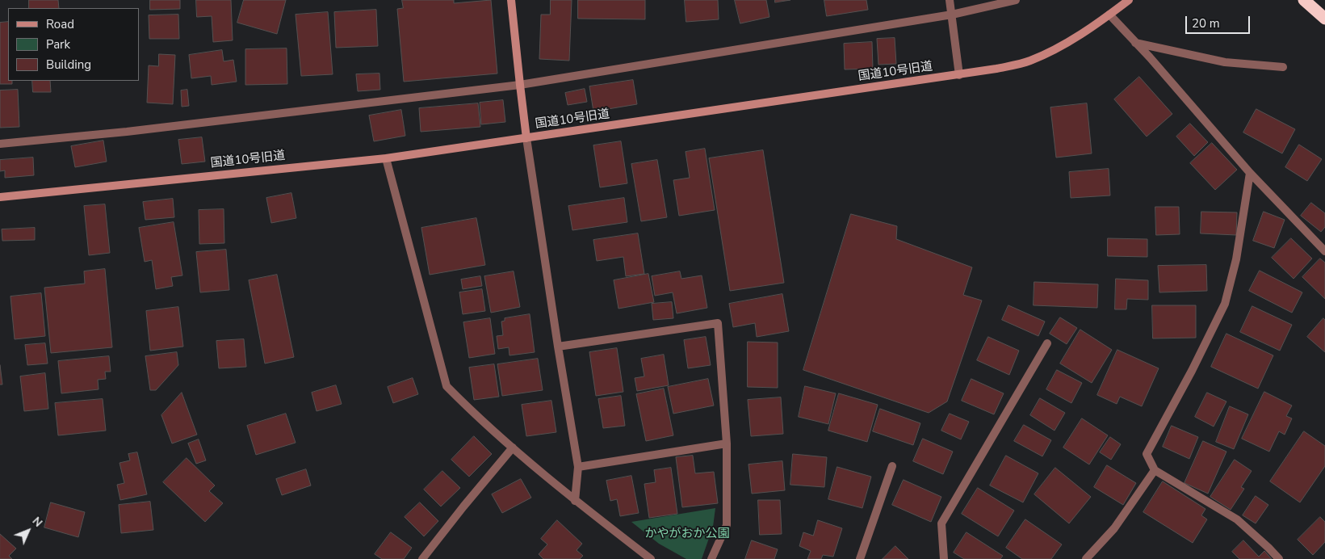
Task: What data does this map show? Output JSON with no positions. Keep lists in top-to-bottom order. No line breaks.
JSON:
{"streets":{"street":["国道10号旧道"]},"parks":["かやがおか公園"],"legend":["Road","Park","Building"],"scale_bar":"20 m","north":"top right"}
